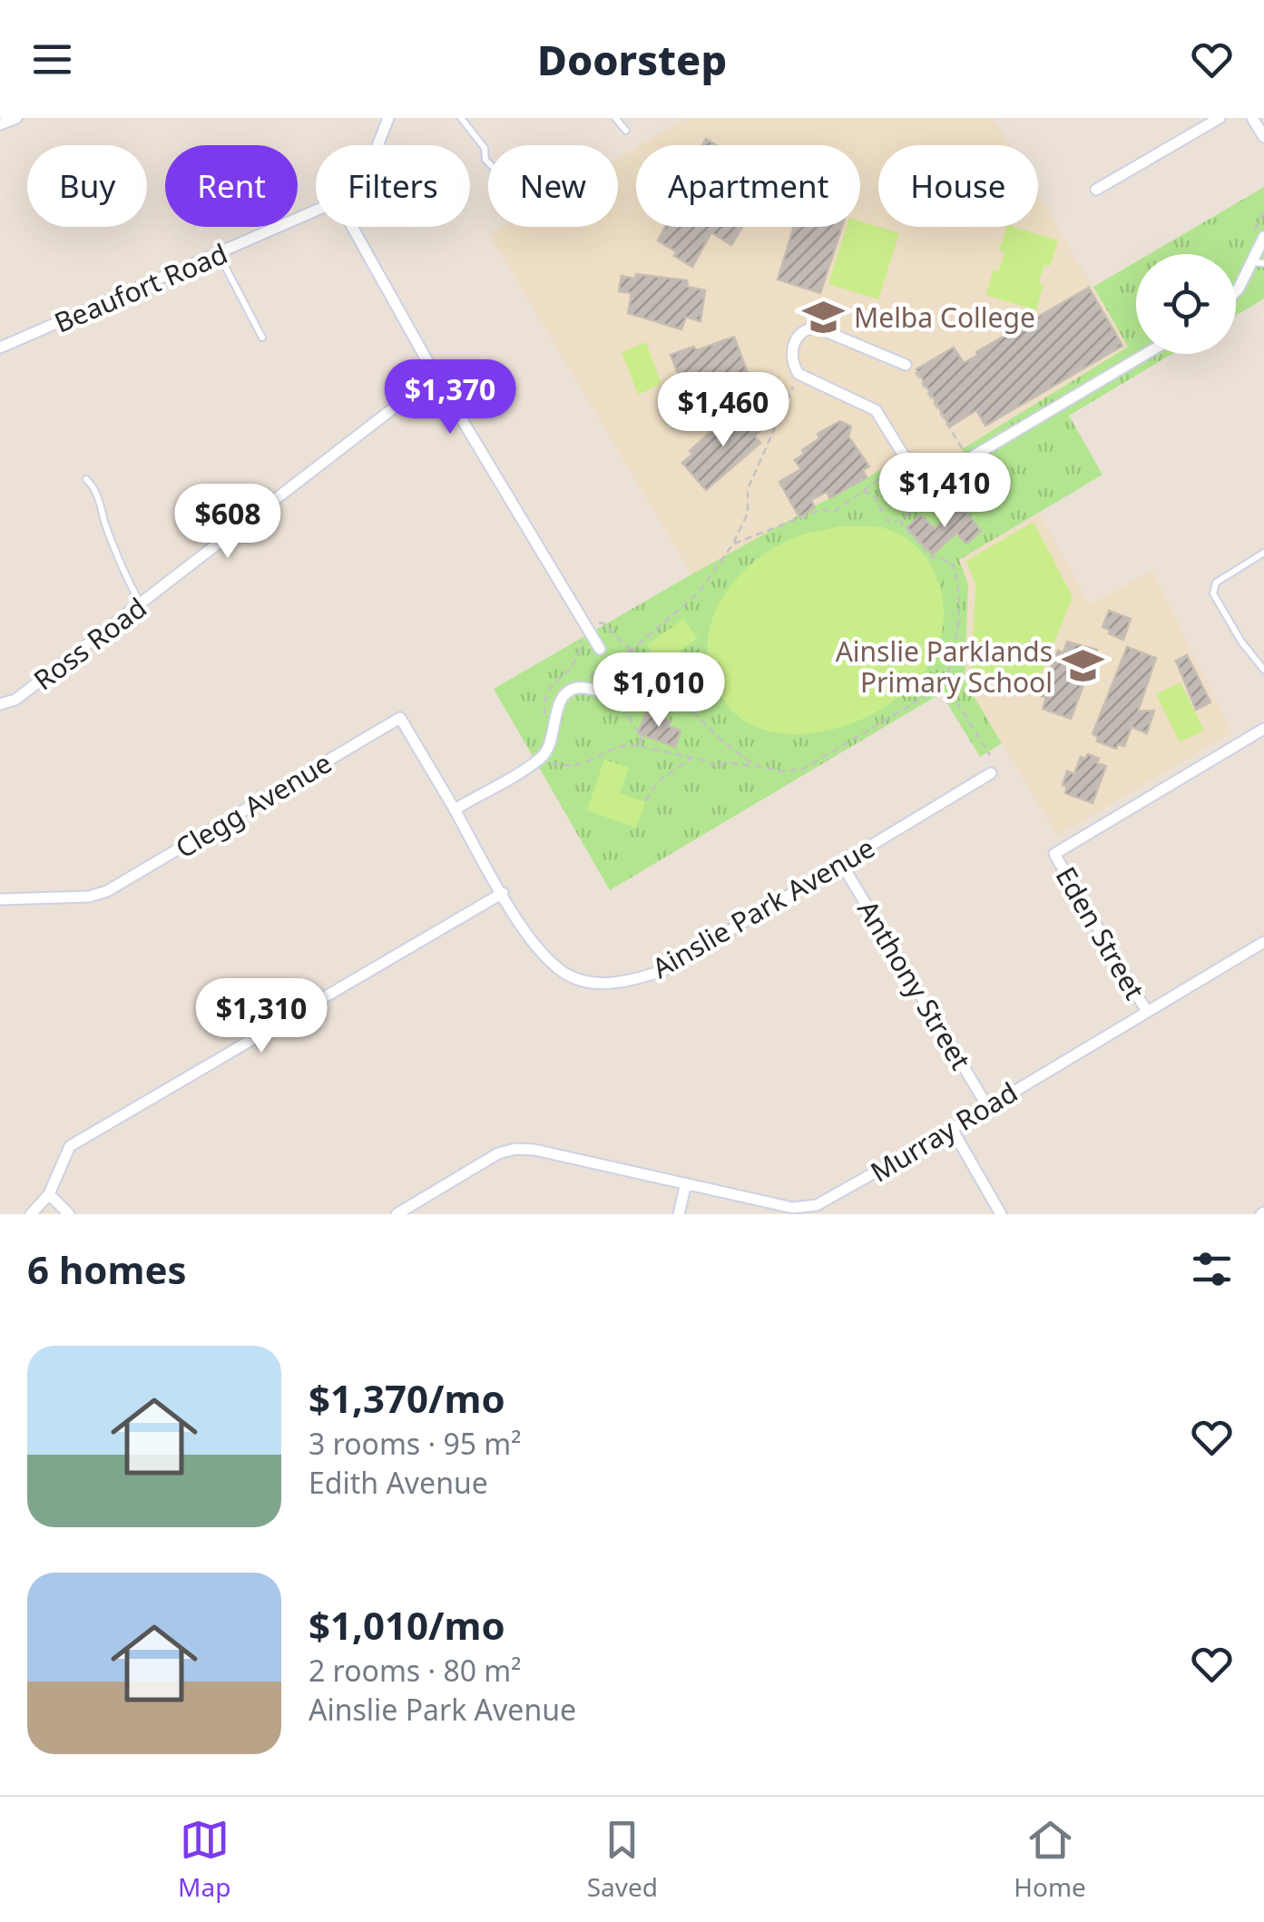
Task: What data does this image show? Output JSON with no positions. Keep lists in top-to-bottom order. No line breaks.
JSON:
{"streets":{"street":["Beaufort Road","Ross Road","Clegg Avenue","Ainslie Park Avenue","Eden Street","Anthony Street","Murray Road"]},"crossings":[["Clegg Avenue","Ainslie Park Avenue"],["Ainslie Park Avenue","Anthony Street"],["Eden Street","Murray Road"],["Anthony Street","Murray Road"]],"places":{"school or university":["Melba College","Ainslie Parklands Primary School"]},"page":{"header":"Doorstep","chip":["Buy","Rent","Filters","New","Apartment","House"],"price":["$1,370","$1,460","$1,410","$608","$1,010","$1,310"],"heading":"6 homes","list":[{"name":"$1,370/mo","note":"3 rooms · 95 m² · Edith Avenue"},{"name":"$1,010/mo","note":"2 rooms · 80 m² · Ainslie Park Avenue"}],"tabs":["Map","Saved","Home"]}}
